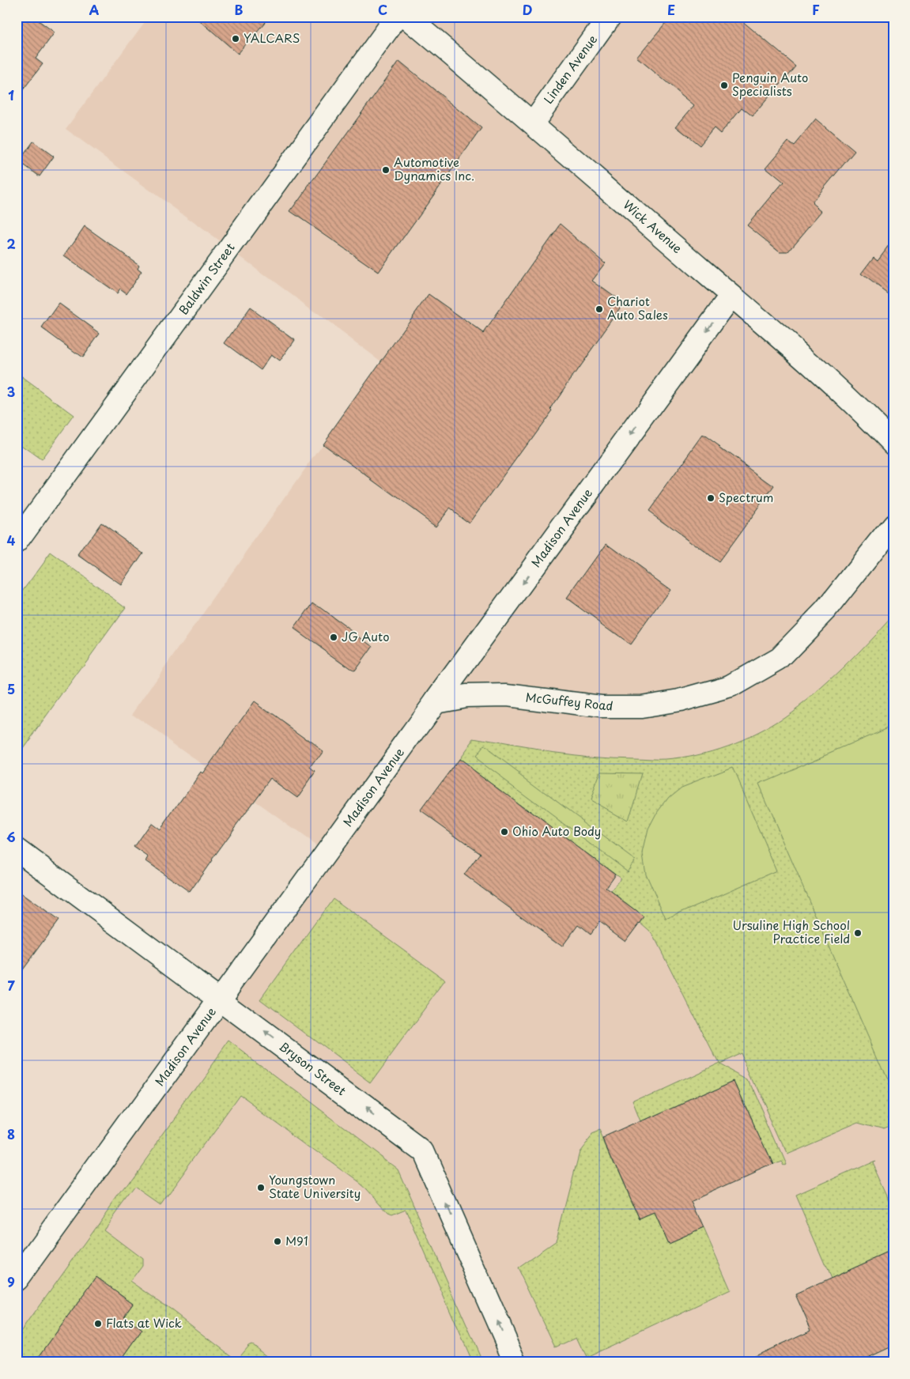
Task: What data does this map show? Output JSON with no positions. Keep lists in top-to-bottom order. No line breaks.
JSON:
{"streets":{"street":["Linden Avenue","Wick Avenue","Baldwin Street","Madison Avenue","McGuffey Road","Bryson Street"]},"crossings":[["Linden Avenue","Wick Avenue"],["Wick Avenue","Madison Avenue"],["Madison Avenue","McGuffey Road"],["Madison Avenue","Bryson Street"]],"one_way":["Madison Avenue","Bryson Street"],"places":["YALCARS","Penguin Auto Specialists","Automotive Dynamics Inc.","Chariot Auto Sales","Spectrum","JG Auto","Ohio Auto Body","Ursuline High School Practice Field","Youngstown State University","M91","Flats at Wick"],"grid":{"columns":["A","B","C","D","E","F"],"rows":["1","2","3","4","5","6","7","8","9"]}}
